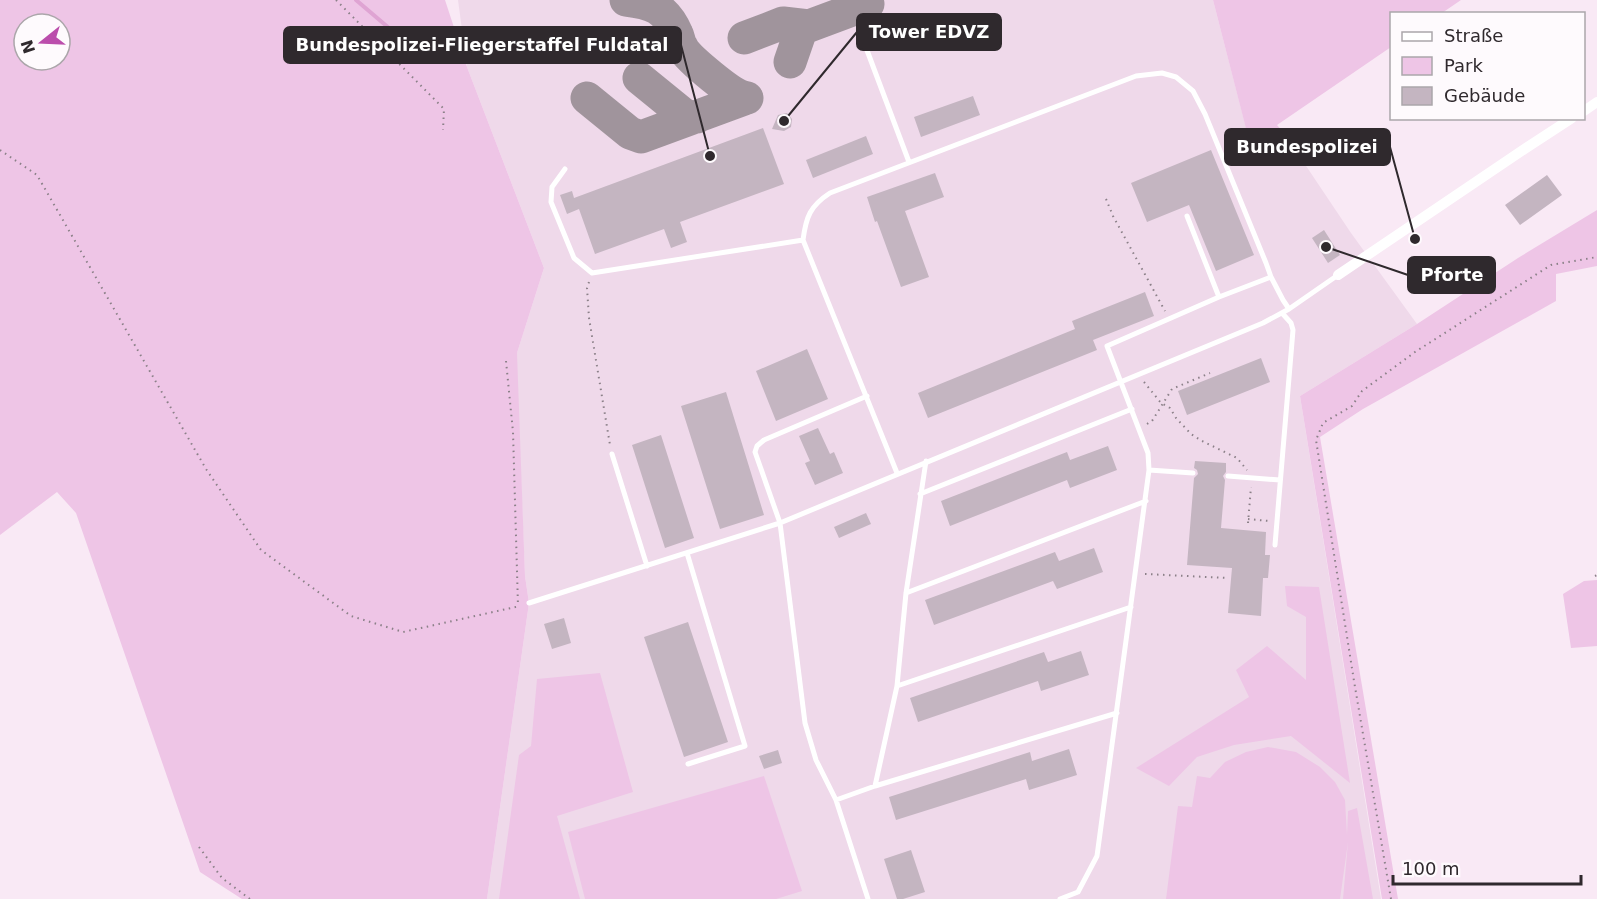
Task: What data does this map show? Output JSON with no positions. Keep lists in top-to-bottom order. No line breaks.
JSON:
{"places":["Tower EDVZ","Bundespolizei-Fliegerstaffel Fuldatal","Bundespolizei","Pforte"],"legend":["Straße","Park","Gebäude"],"scale_bar":"100 m","north":"left"}
